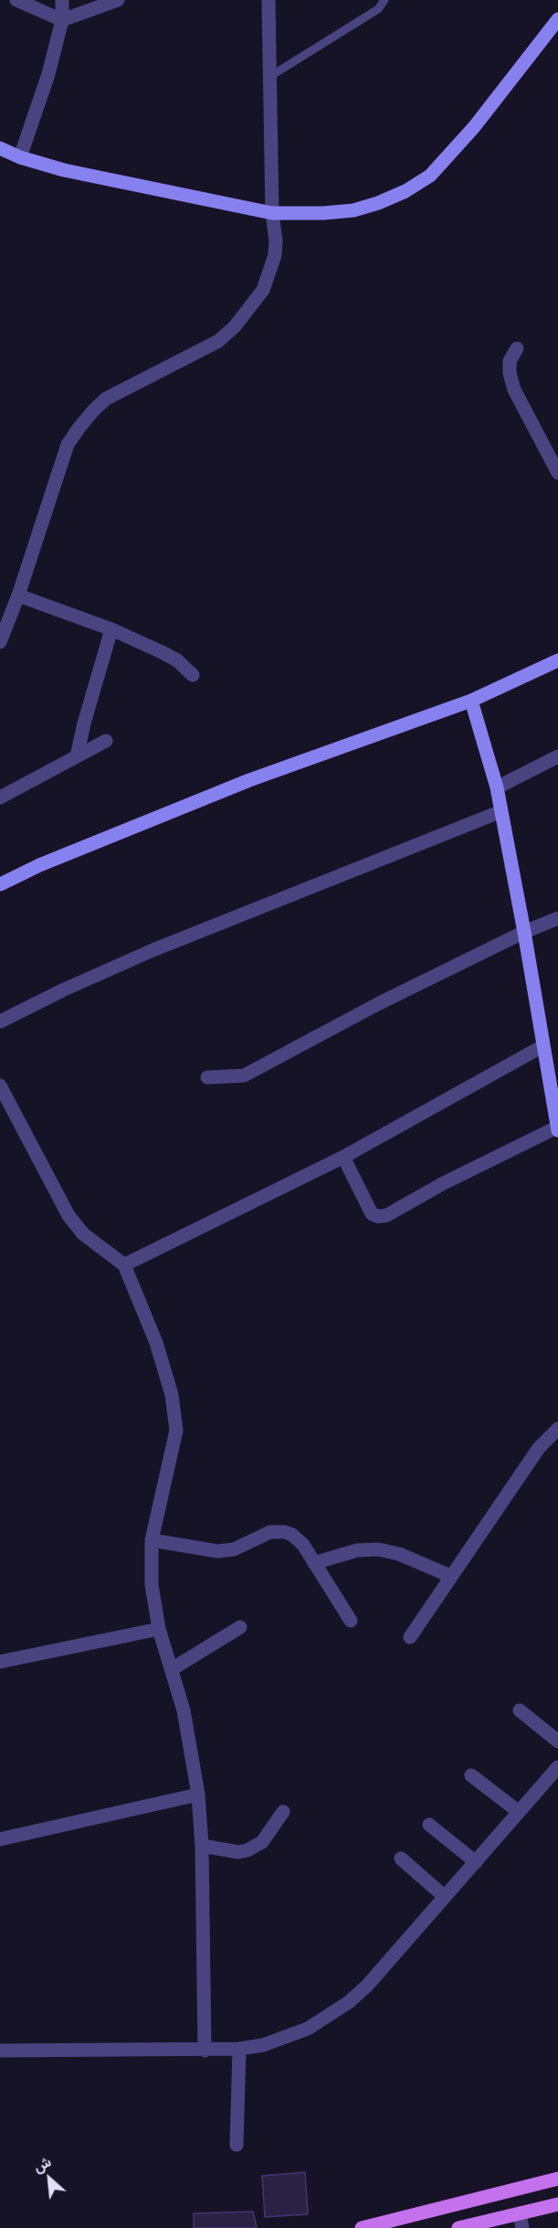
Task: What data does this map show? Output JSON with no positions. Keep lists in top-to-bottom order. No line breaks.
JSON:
{"north":"top left"}
